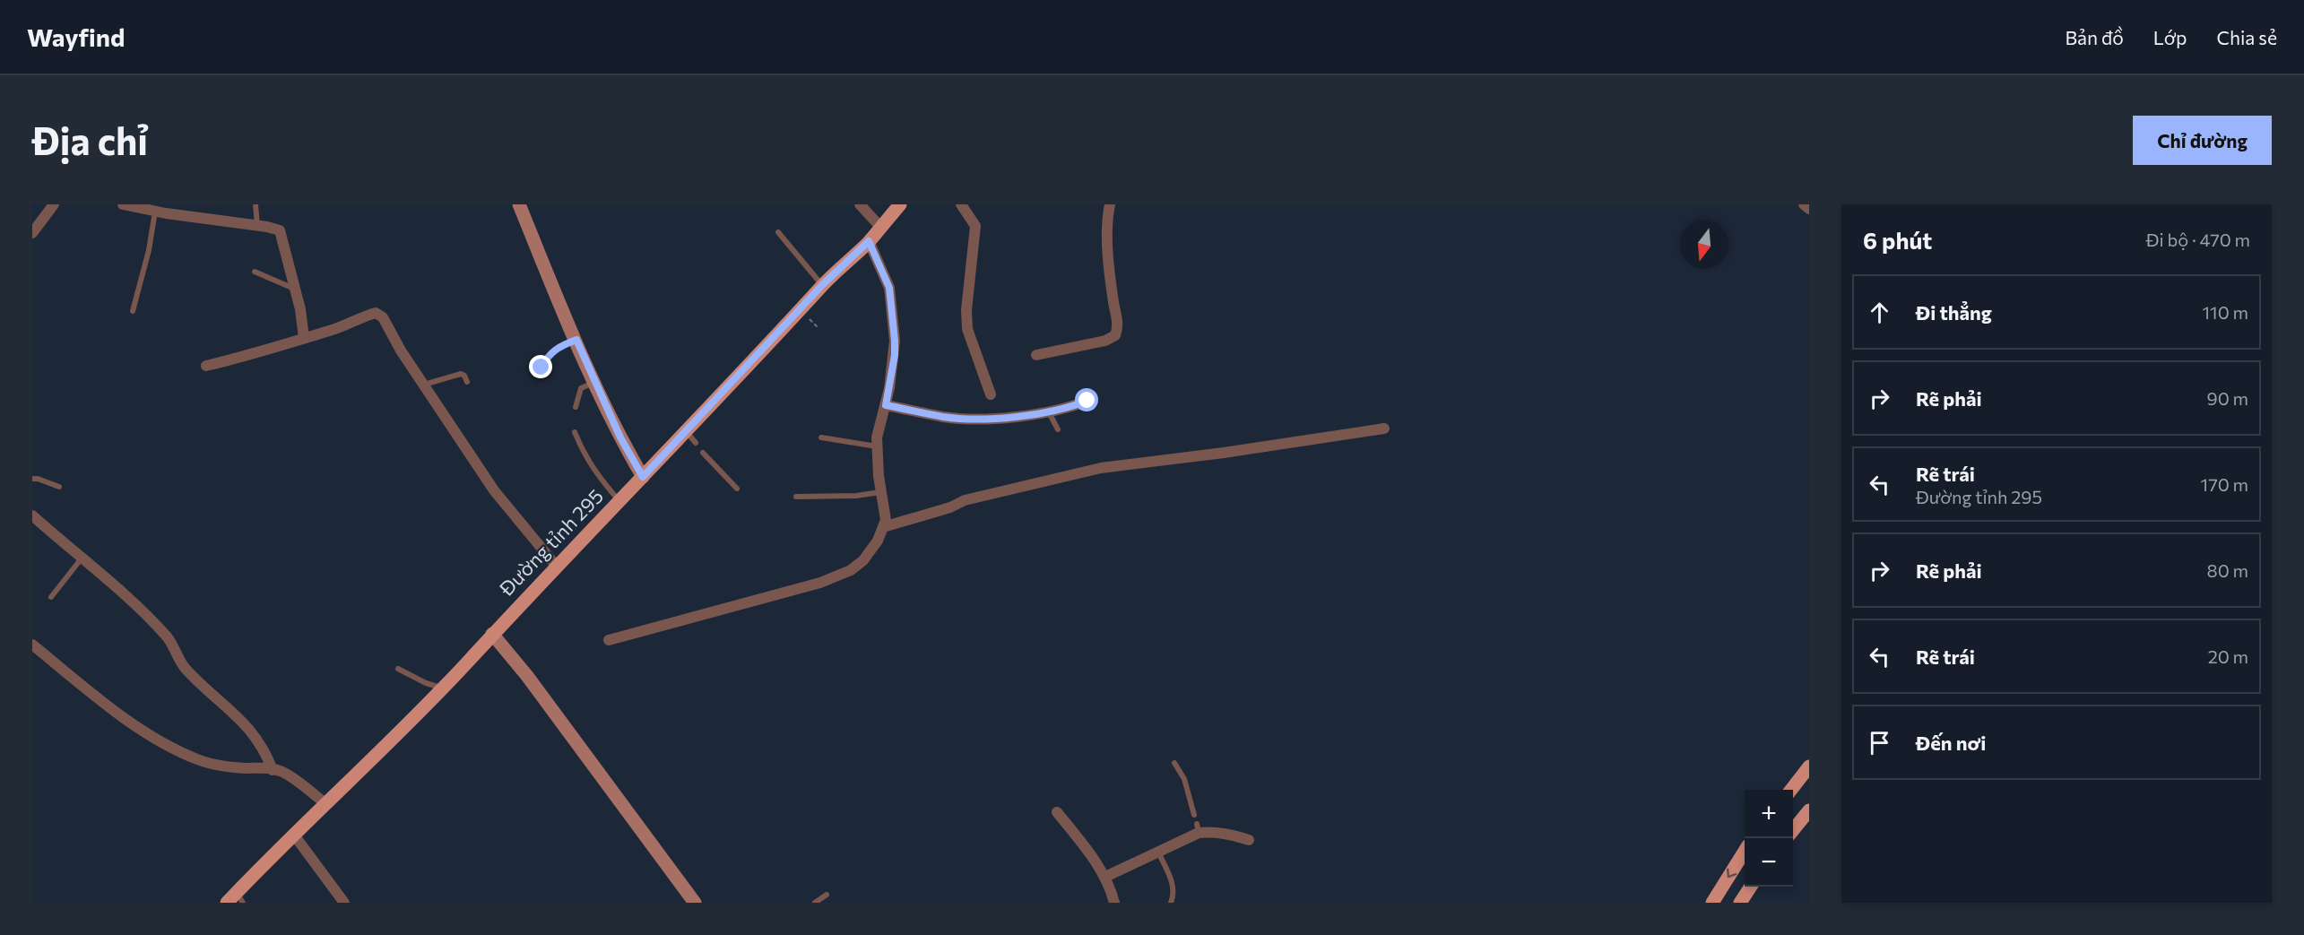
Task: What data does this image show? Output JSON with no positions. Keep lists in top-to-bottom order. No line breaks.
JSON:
{"streets":{"main road":["Đường tỉnh 295"]},"north":"bottom","page":{"header":"Wayfind","nav":["Bản đồ","Lớp","Chia sẻ"],"buttons":"Chỉ đường","title":"Địa chỉ","heading":["6 phút","Đi bộ · 470 m"],"list":[["Đi thẳng","110 m"],["Rẽ phải","90 m"],["Rẽ trái","Đường tỉnh 295","170 m"],["Rẽ phải","80 m"],["Rẽ trái","20 m"],"Đến nơi"],"map_buttons":["+","−"]}}
